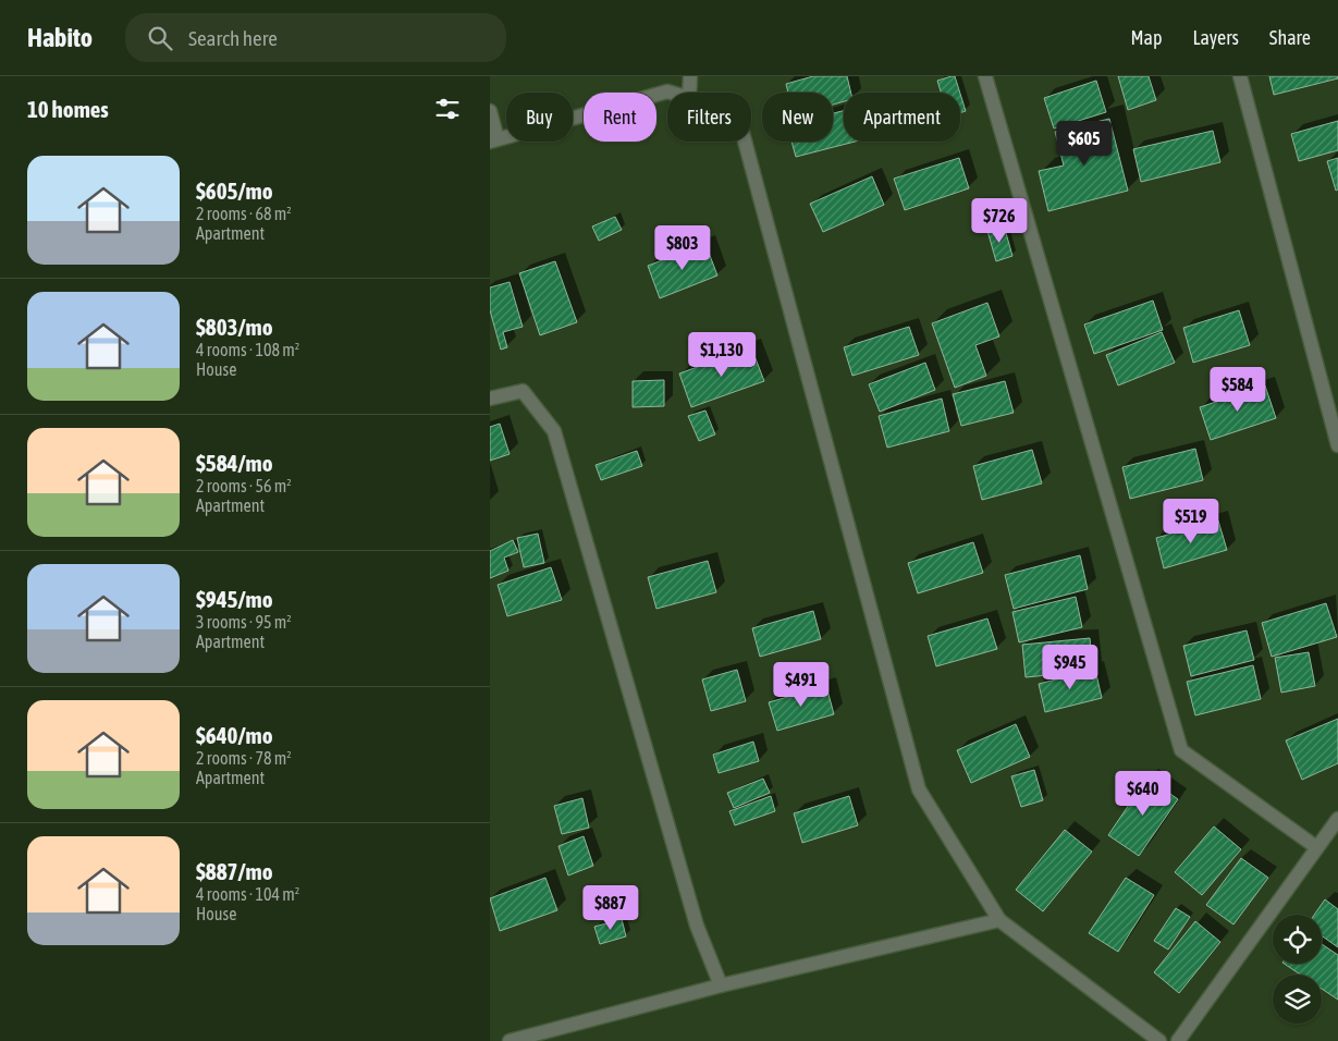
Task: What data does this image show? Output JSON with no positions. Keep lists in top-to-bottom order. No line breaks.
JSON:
{"page":{"header":"Habito","search":"Search here","nav":["Map","Layers","Share"],"heading":"10 homes","chip":["Buy","Rent","Filters","New","Apartment"],"price":["$605","$726","$803","$1,130","$584","$519","$945","$491","$640","$887"],"list":[{"name":"$605/mo","note":"2 rooms · 68 m² · Apartment"},{"name":"$803/mo","note":"4 rooms · 108 m² · House"},{"name":"$584/mo","note":"2 rooms · 56 m² · Apartment"},{"name":"$945/mo","note":"3 rooms · 95 m² · Apartment"},{"name":"$640/mo","note":"2 rooms · 78 m² · Apartment"},{"name":"$887/mo","note":"4 rooms · 104 m² · House"}]}}
